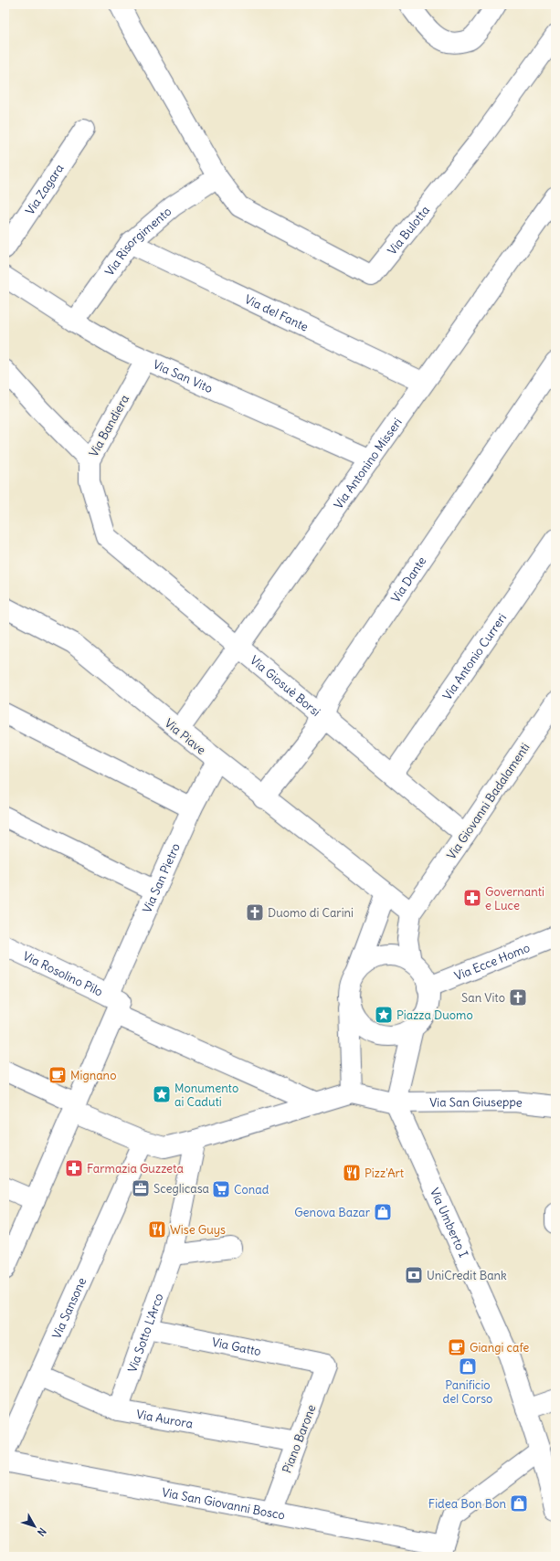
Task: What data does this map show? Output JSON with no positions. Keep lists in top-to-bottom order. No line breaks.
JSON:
{"streets":{"street":["Via Zagara","Via Bulotta","Via Risorgimento","Via del Fante","Via San Vito","Via Bandiera","Via Antonino Misseri","Via Dante","Via Antonio Curreri","Via Giosuè Borsi","Via Piave","Via Giovanni Badalamenti","Via San Pietro","Via Ecce Homo","Via Rosolino Pilo","Via San Giuseppe","Via Umberto I","Via Sansone","Via Sotto L'Arco","Via Gatto","Via Aurora","Piano Barone","Via San Giovanni Bosco"]},"crossings":[["Via Bulotta","Via Risorgimento"],["Via Risorgimento","Via del Fante"],["Via Risorgimento","Via San Vito"],["Via del Fante","Via Antonino Misseri"],["Via San Vito","Via Bandiera"],["Via San Vito","Via Antonino Misseri"],["Via Bandiera","Via Giosuè Borsi"],["Via Antonino Misseri","Via Giosuè Borsi"],["Via Antonino Misseri","Via Piave"],["Via Dante","Via Giosuè Borsi"],["Via Dante","Via Piave"],["Via Antonio Curreri","Via Giosuè Borsi"],["Via Giosuè Borsi","Via Giovanni Badalamenti"],["Via Piave","Via Giovanni Badalamenti"],["Via Piave","Via San Pietro"],["Via San Pietro","Via Rosolino Pilo"],["Via San Giuseppe","Via Umberto I"],["Via Sansone","Via Aurora"],["Via Sotto L'Arco","Via Gatto"],["Via Sotto L'Arco","Via Aurora"],["Via Gatto","Piano Barone"],["Via Aurora","Piano Barone"],["Piano Barone","Via San Giovanni Bosco"]],"places":{"pharmacy":["Governanti e Luce","Farmazia Guzzeta"],"church":["Duomo di Carini","San Vito"],"place":["Piazza Duomo","Monumento ai Caduti"],"cafe":["Mignano","Giangi cafe"],"restaurant":["Pizz'Art","Wise Guys"],"office":["Sceglicasa"],"supermarket":["Conad"],"shop":["Genova Bazar","Panificio del Corso","Fidea Bon Bon"],"bank":["UniCredit Bank"]},"north":"bottom right"}
